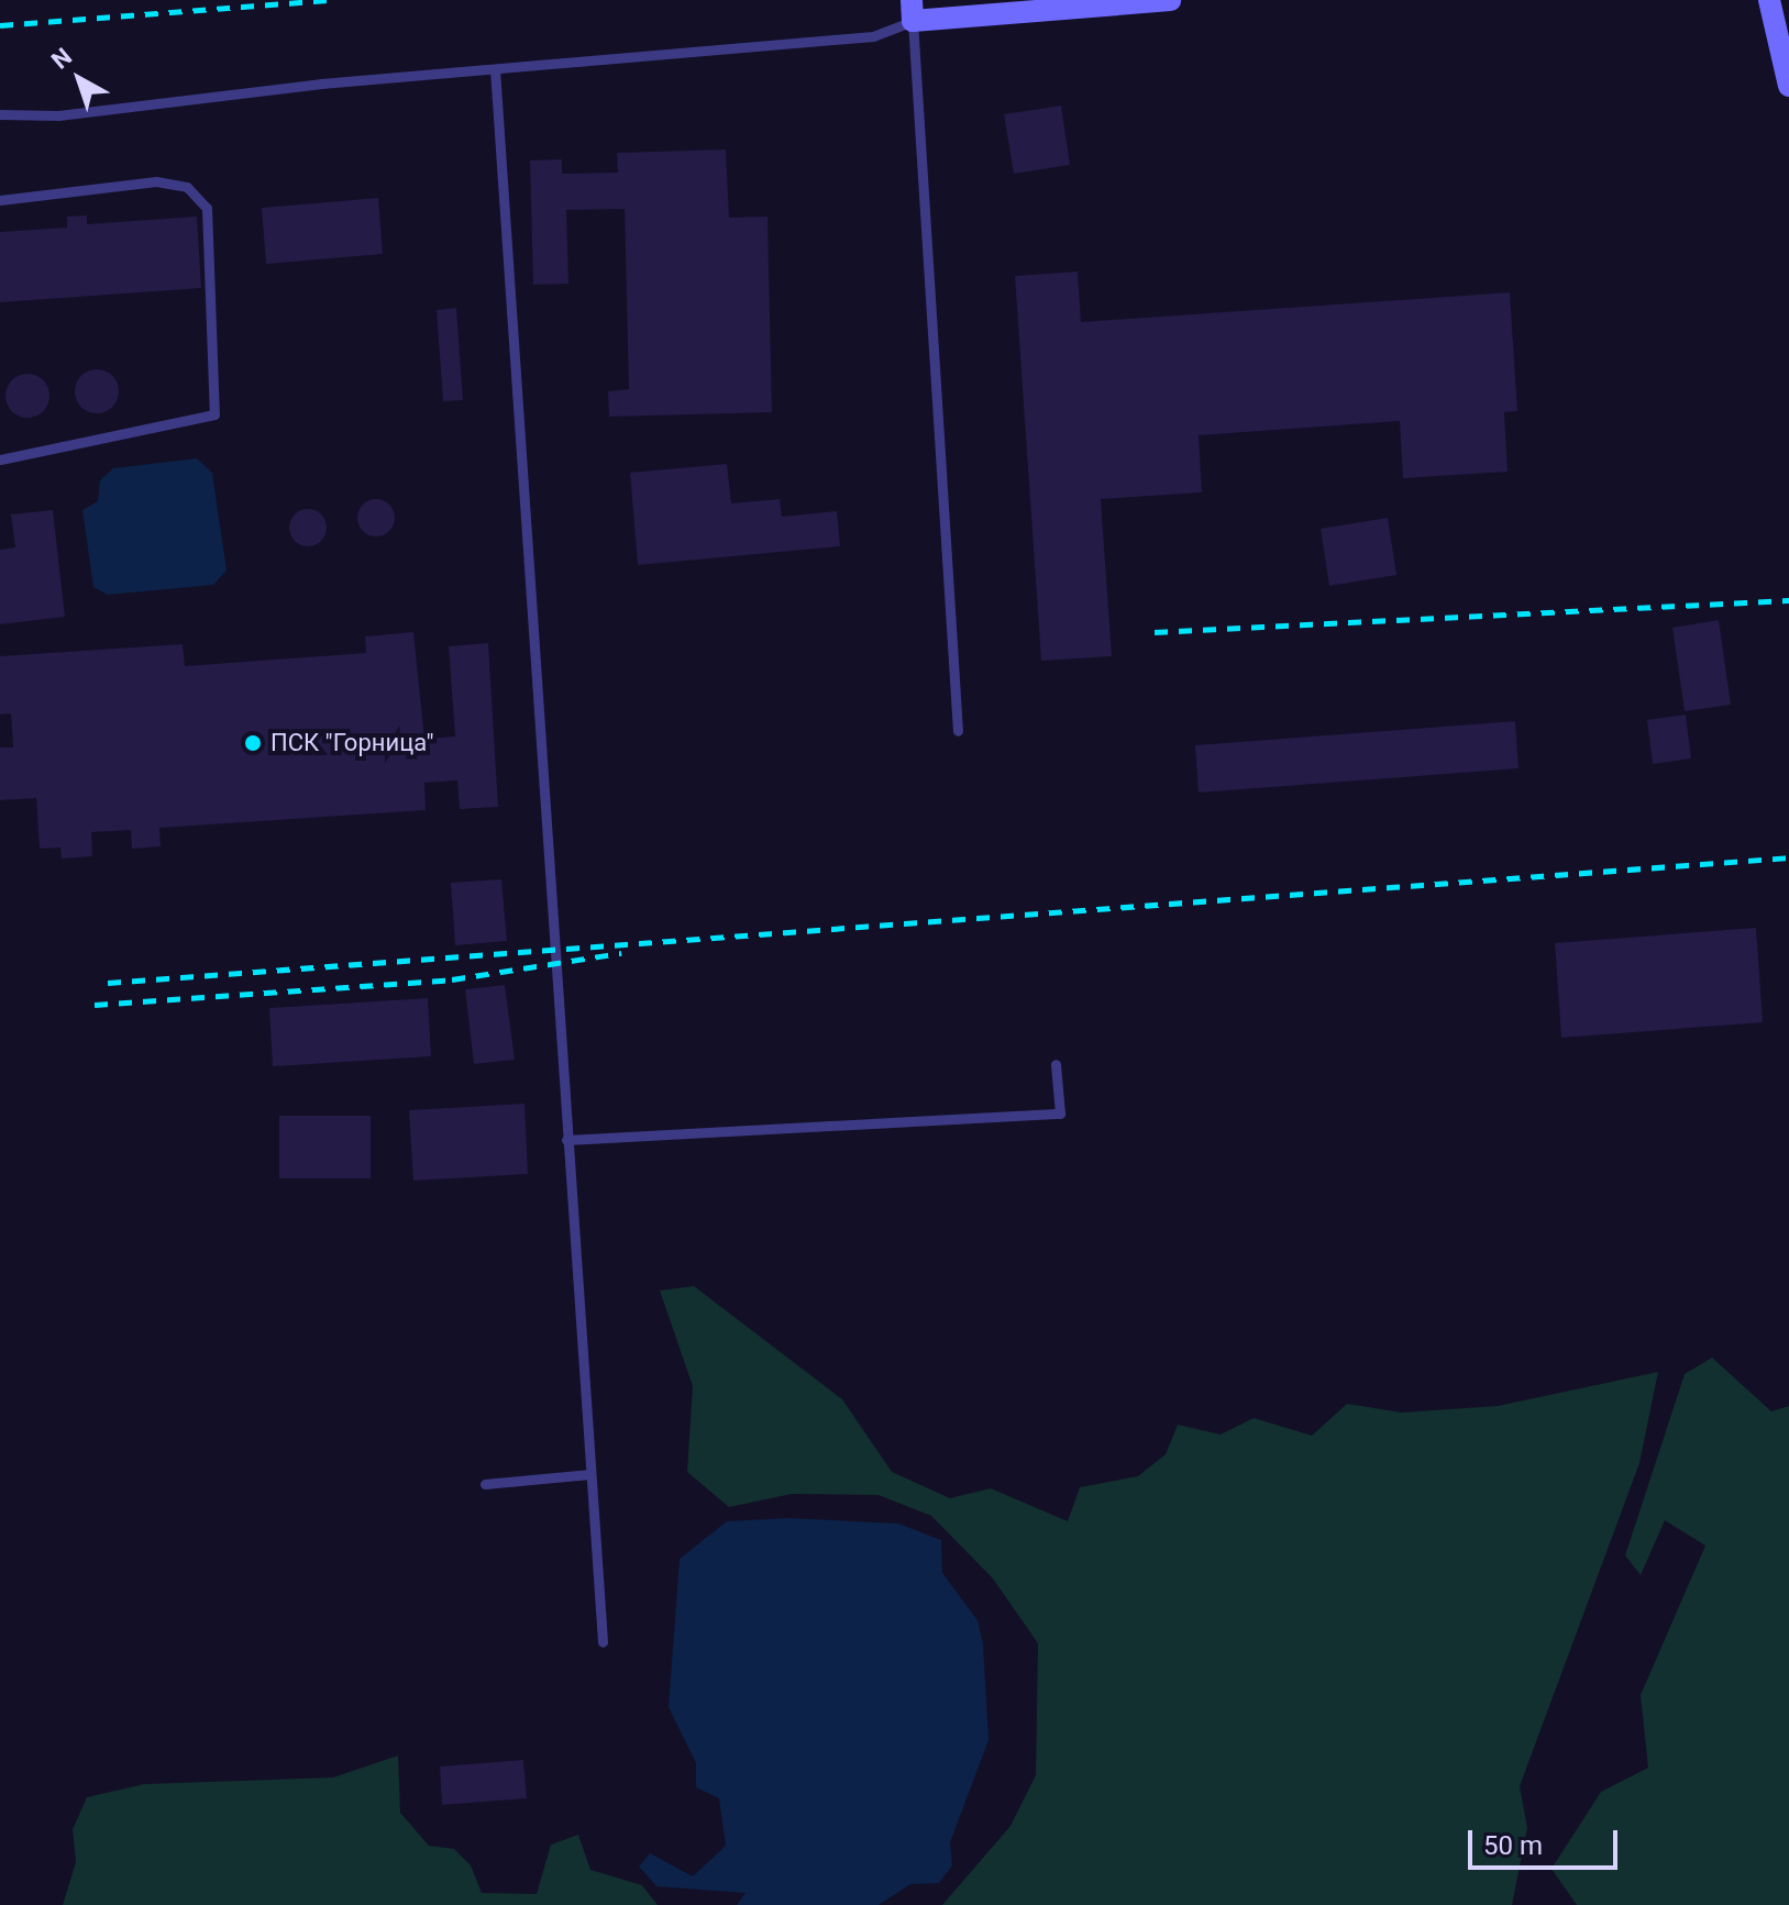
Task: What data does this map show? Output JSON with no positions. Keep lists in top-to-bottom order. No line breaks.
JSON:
{"places":["ПСК \"Горница\""],"scale_bar":"50 m","north":"top left"}
